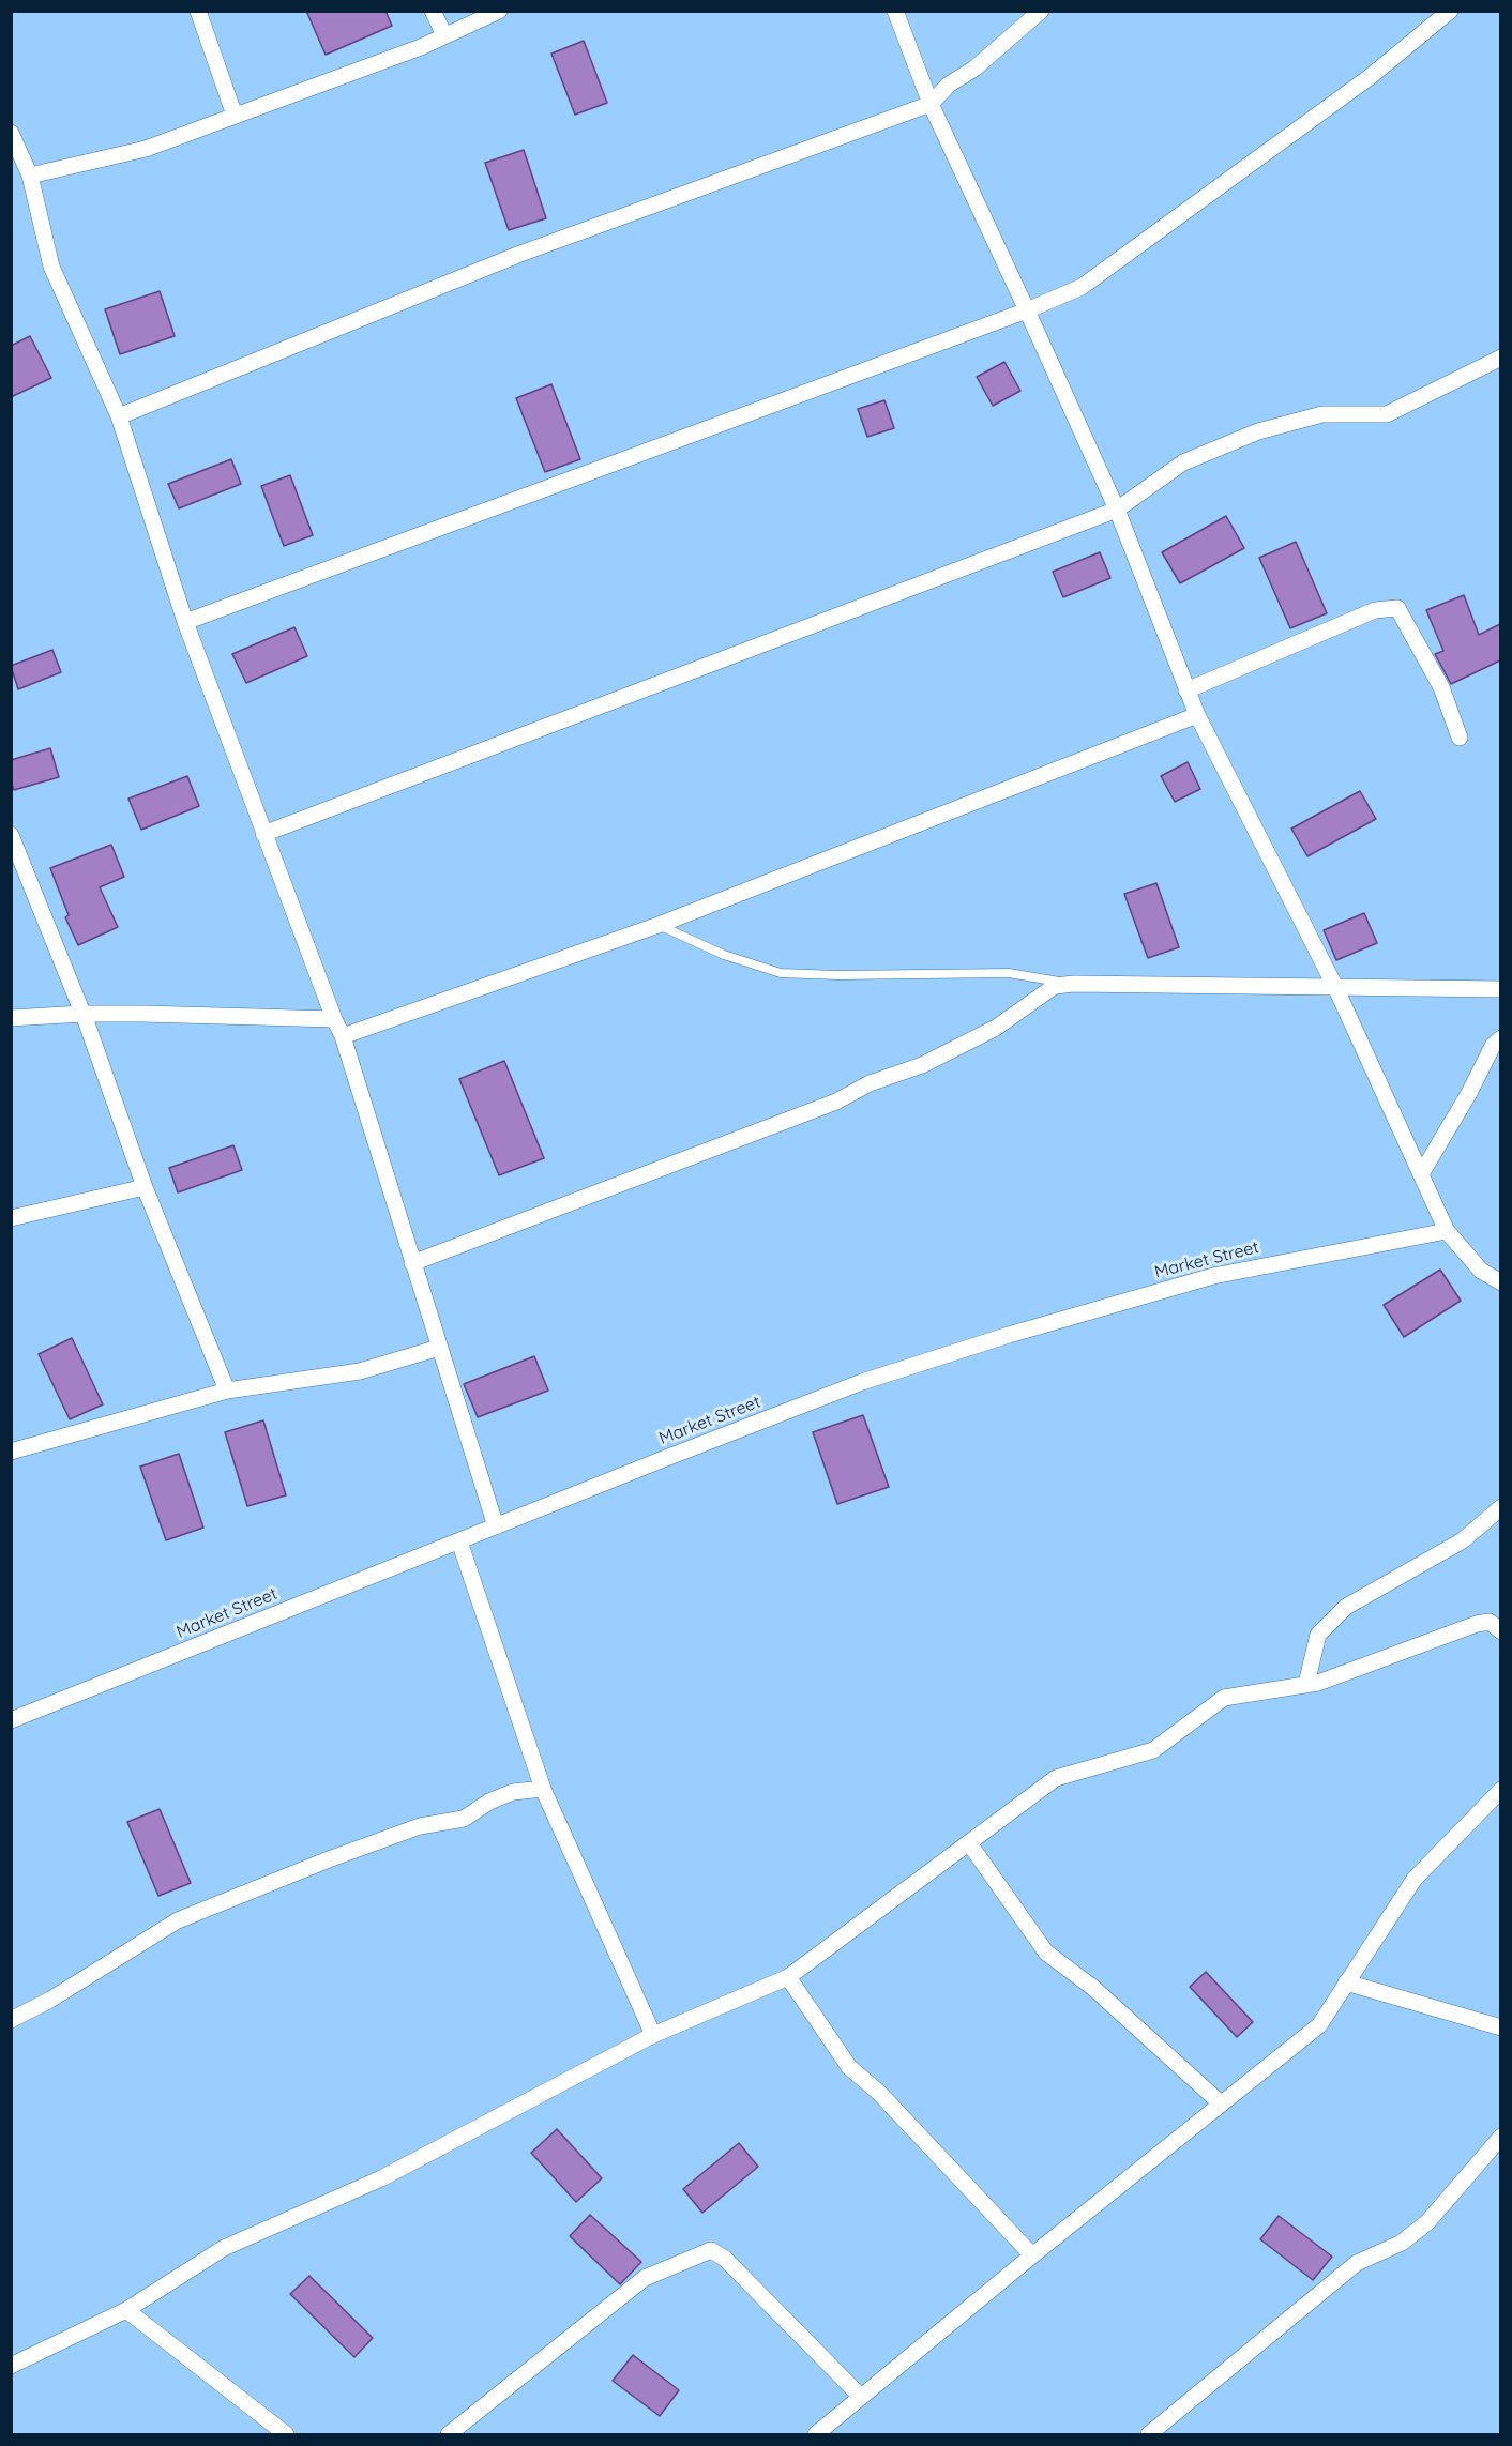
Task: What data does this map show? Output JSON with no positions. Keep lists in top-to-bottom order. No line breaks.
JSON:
{"streets":{"street":["Market Street"]}}
